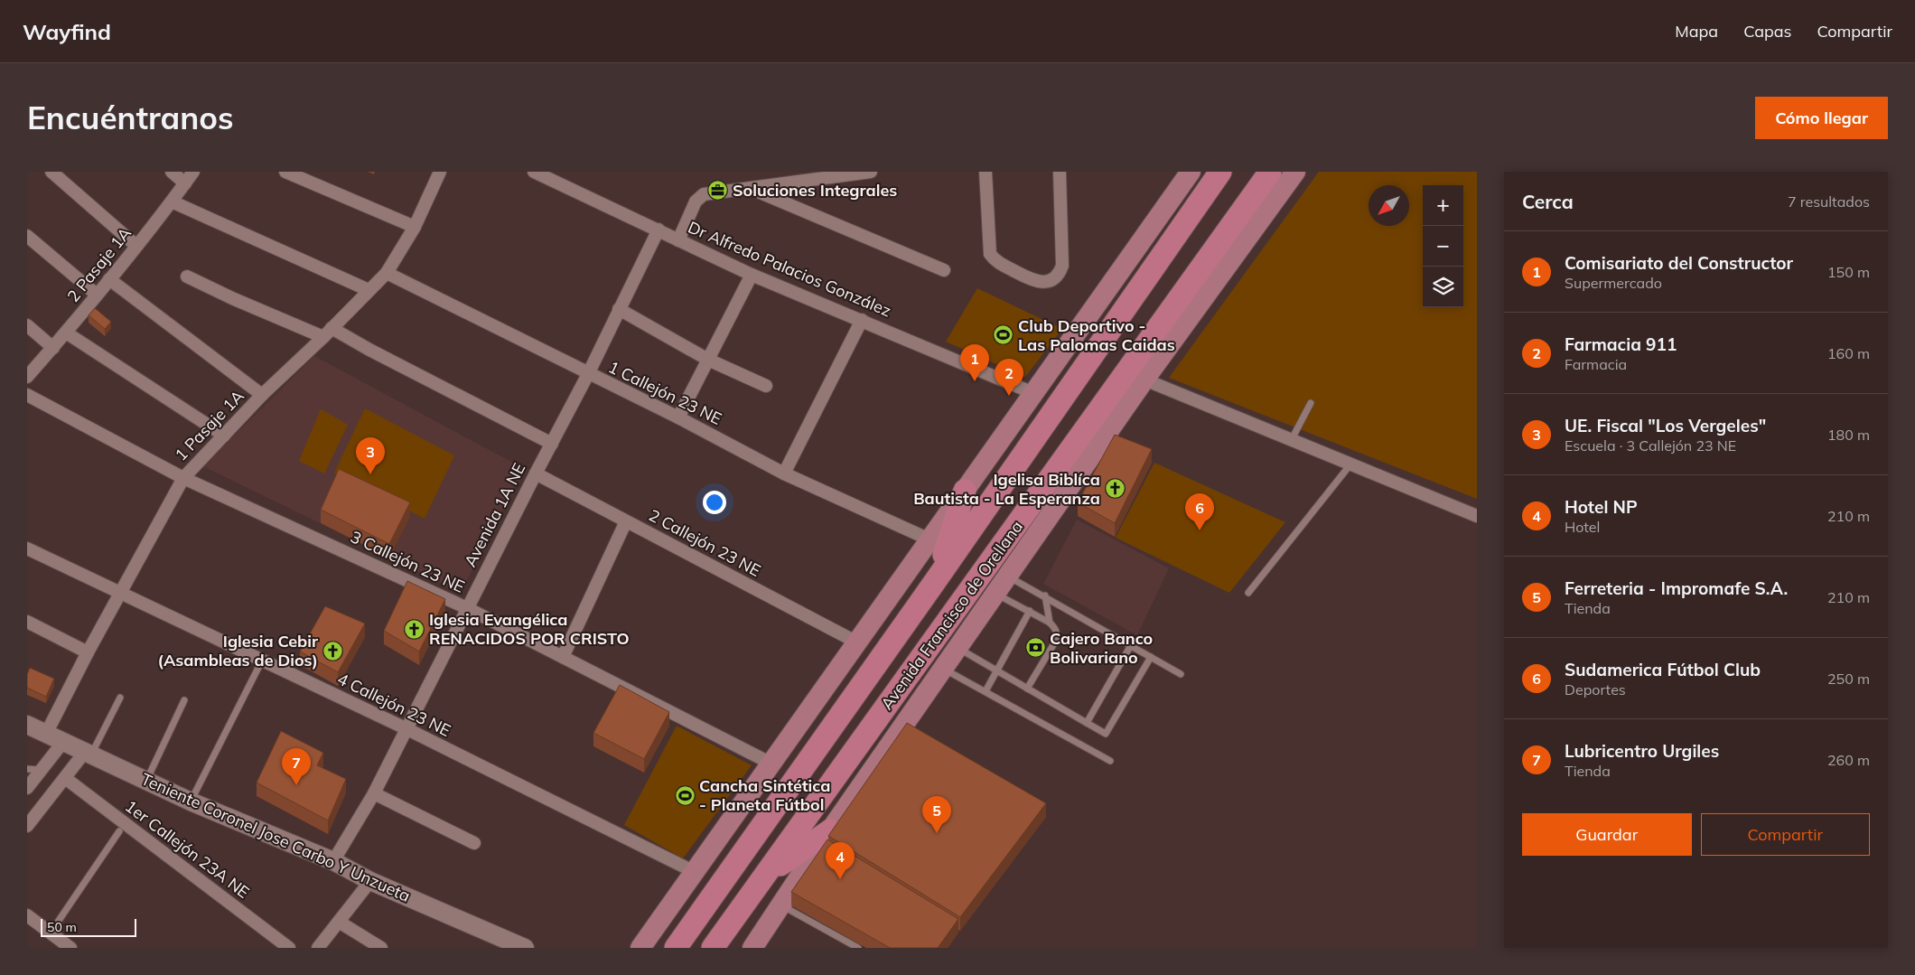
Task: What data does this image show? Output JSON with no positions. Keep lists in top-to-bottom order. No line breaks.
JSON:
{"streets":{"highway":["Avenida Francisco de Orellana"],"street":["2 Pasaje 1A","Dr Alfredo Palacios González","1 Callejón 23 NE","1 Pasaje 1A","Avenida 1A NE","2 Callejón 23 NE","3 Callejón 23 NE","4 Callejón 23 NE","Teniente Coronel Jose Carbo Y Unzueta","1er Callejón 23A NE"]},"crossings":[["Dr Alfredo Palacios González","Avenida 1A NE"],["1 Callejón 23 NE","1 Pasaje 1A"],["1 Callejón 23 NE","Avenida 1A NE"],["1 Pasaje 1A","3 Callejón 23 NE"],["1 Pasaje 1A","4 Callejón 23 NE"],["1 Pasaje 1A","Teniente Coronel Jose Carbo Y Unzueta"],["Avenida 1A NE","2 Callejón 23 NE"],["Avenida 1A NE","3 Callejón 23 NE"],["Avenida 1A NE","4 Callejón 23 NE"],["Avenida 1A NE","Teniente Coronel Jose Carbo Y Unzueta"]],"places":{"office":["Soluciones Integrales"],"sports":["Club Deportivo - Las Palomas Caidas","Cancha Sintética - Planeta Fútbol"],"church":["Igelisa Biblíca Bautista - La Esperanza","Iglesia Evangélica RENACIDOS POR CRISTO","Iglesia Cebir (Asambleas de Dios)"],"bank":["Cajero Banco Bolivariano"]},"scale_bar":"50 m","north":"bottom left","page":{"header":"Wayfind","nav":["Mapa","Capas","Compartir"],"buttons":["Cómo llegar",["Guardar","Compartir"]],"title":"Encuéntranos","heading":["Cerca","7 resultados"],"map_buttons":["+","−"],"list":[{"mark":"1","name":"Comisariato del Constructor","note":"Supermercado","value":"150 m"},{"mark":"2","name":"Farmacia 911","note":"Farmacia","value":"160 m"},{"mark":"3","name":"UE. Fiscal \"Los Vergeles\"","note":"Escuela · 3 Callejón 23 NE","value":"180 m"},{"mark":"4","name":"Hotel NP","note":"Hotel","value":"210 m"},{"mark":"5","name":"Ferreteria - Impromafe S.A.","note":"Tienda","value":"210 m"},{"mark":"6","name":"Sudamerica Fútbol Club","note":"Deportes","value":"250 m"},{"mark":"7","name":"Lubricentro Urgiles","note":"Tienda","value":"260 m"}],"pins":["1","2","3","6","7","5","4"],"scale":"50 m"}}
